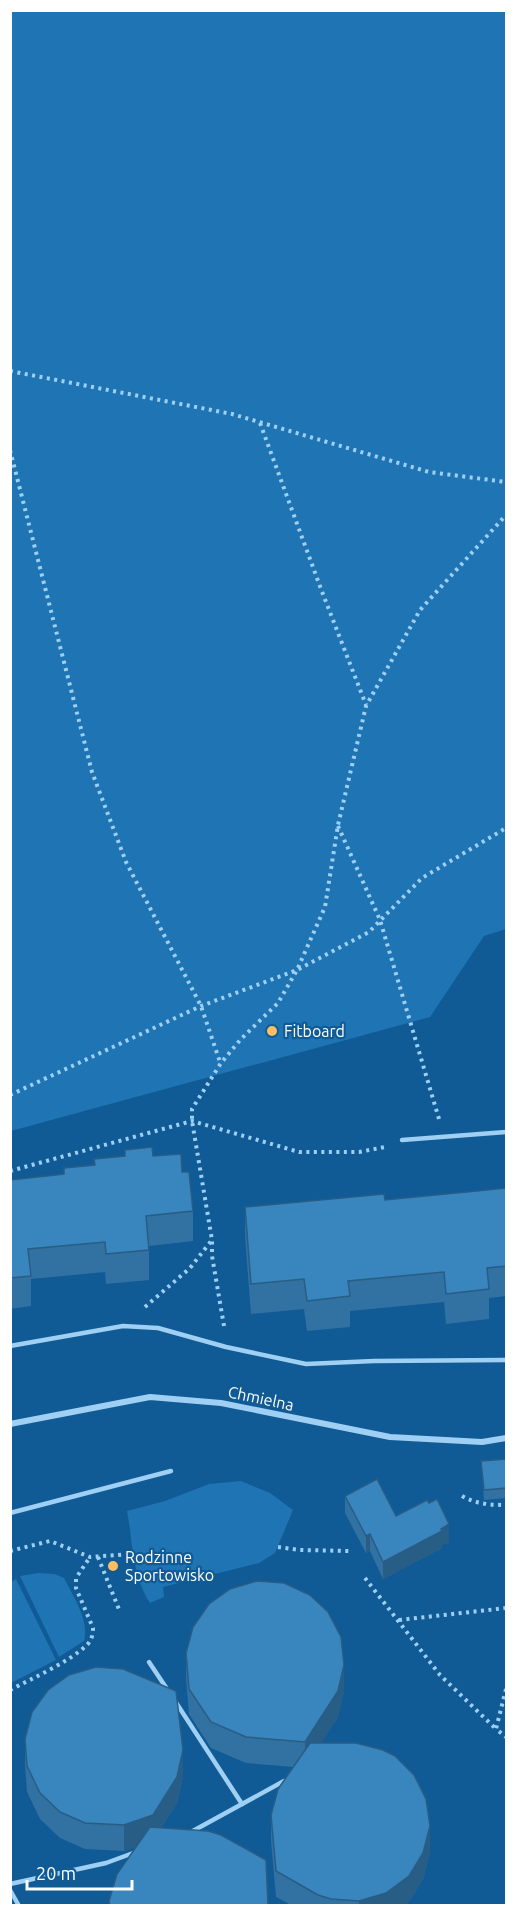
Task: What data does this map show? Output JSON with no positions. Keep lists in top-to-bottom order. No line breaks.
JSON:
{"streets":{"street":["Chmielna"]},"places":["Fitboard","Rodzinne Sportowisko"],"scale_bar":"20 m"}
